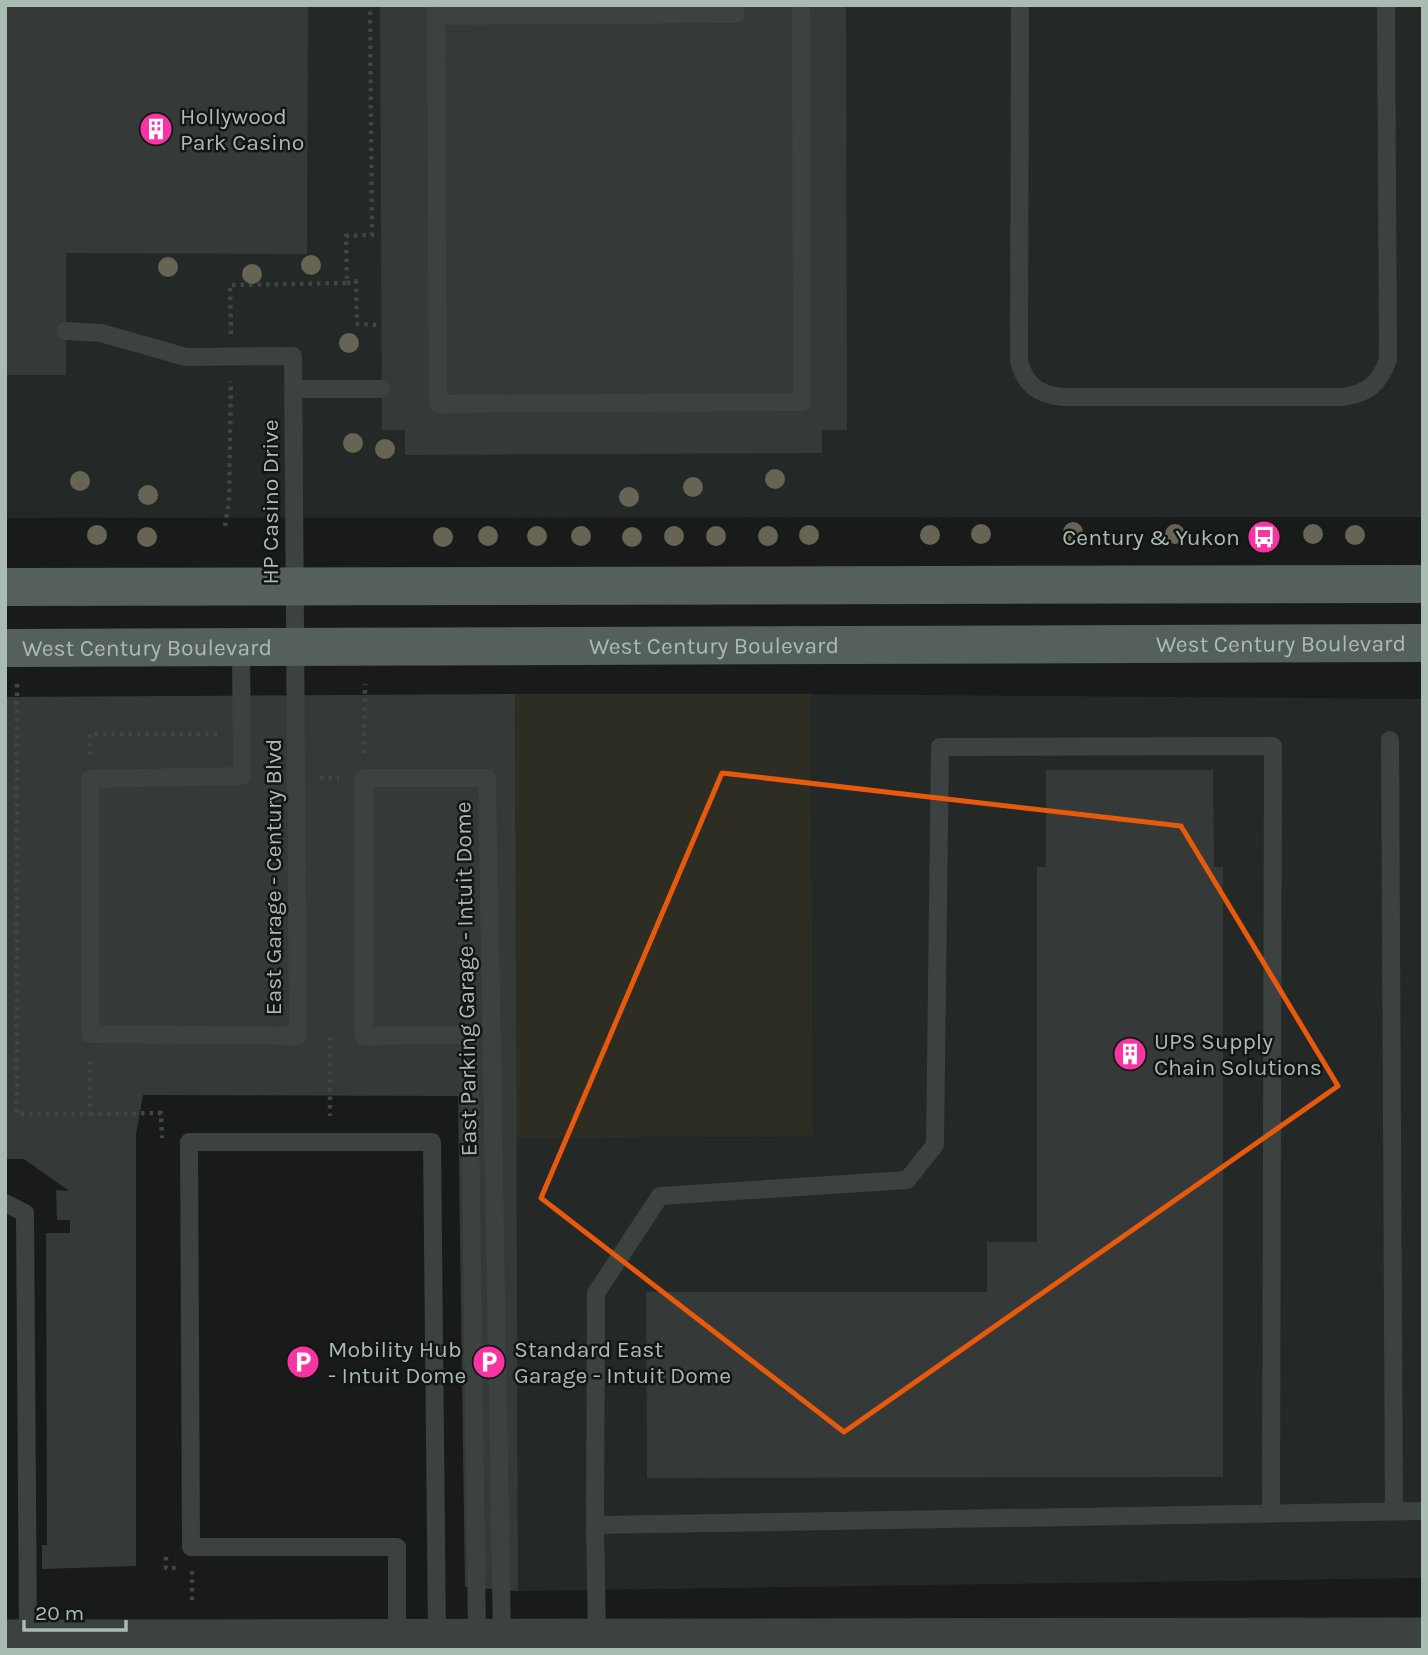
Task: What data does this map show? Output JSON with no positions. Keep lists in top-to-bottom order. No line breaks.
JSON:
{"streets":{"main road":["West Century Boulevard"],"lane":["HP Casino Drive","East Garage - Century Blvd","East Parking Garage - Intuit Dome"]},"crossings":[["HP Casino Drive","West Century Boulevard"],["HP Casino Drive","East Garage - Century Blvd"],["West Century Boulevard","East Garage - Century Blvd"]],"places":{"building":["Hollywood Park Casino","UPS Supply Chain Solutions"],"bus stop":["Century & Yukon"],"parking":["Mobility Hub - Intuit Dome","Standard East Garage - Intuit Dome"]},"scale_bar":"20 m"}
